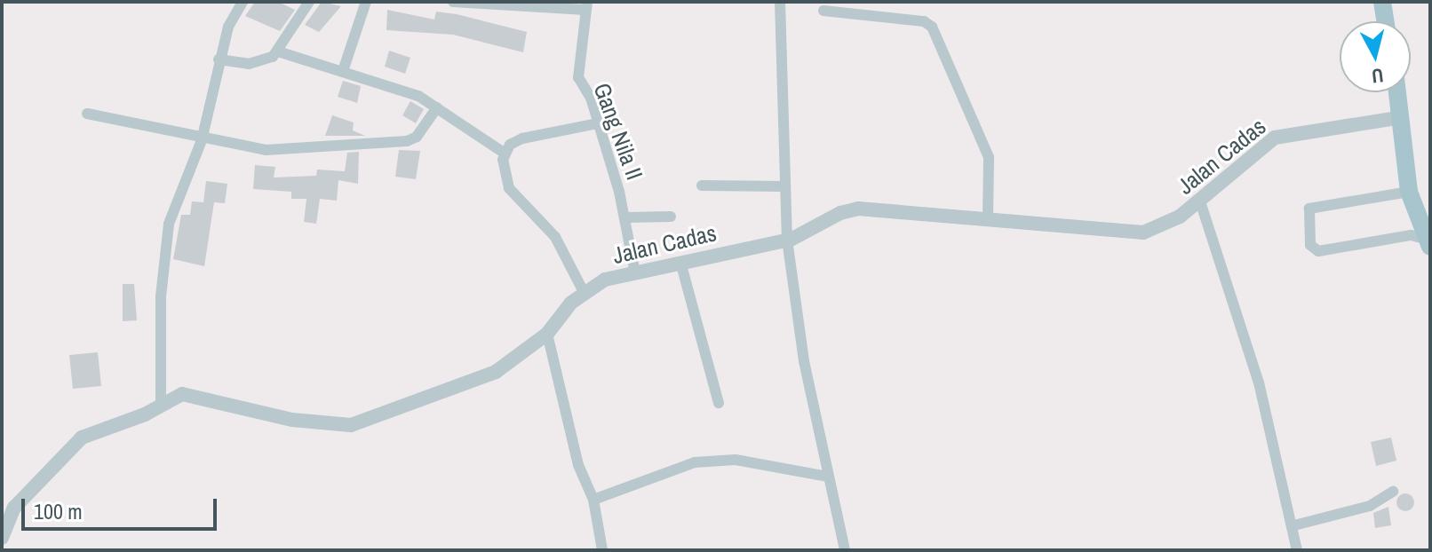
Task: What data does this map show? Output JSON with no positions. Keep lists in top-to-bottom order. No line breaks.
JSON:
{"streets":{"street":["Gang Nila II","Jalan Cadas"]},"crossings":[["Gang Nila II","Jalan Cadas"]],"scale_bar":"100 m","north":"bottom"}
